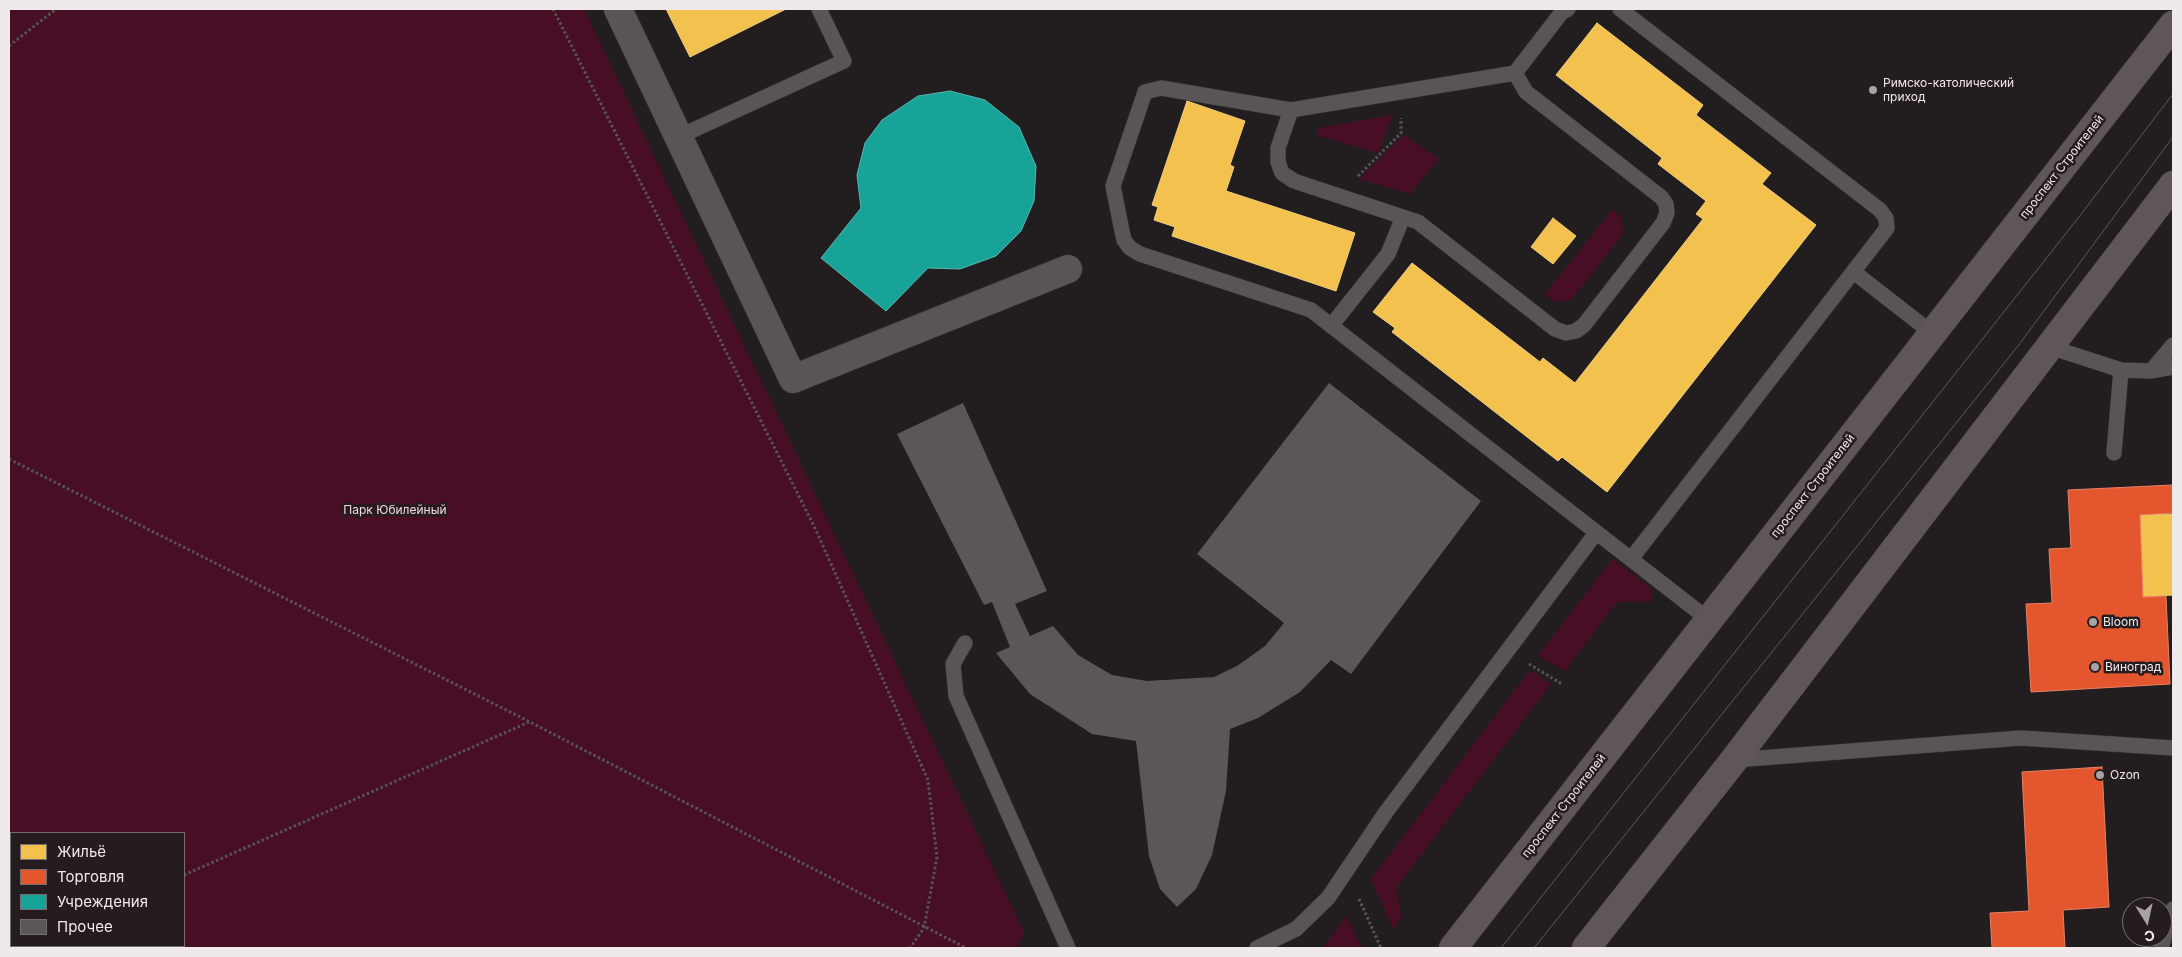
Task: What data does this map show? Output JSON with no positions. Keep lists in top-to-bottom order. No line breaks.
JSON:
{"streets":{"main road":["проспект Строителей"]},"parks":["Парк Юбилейный"],"places":["Римско-католический приход","Bloom","Виноград","Ozon"],"legend":["Жильё","Торговля","Учреждения","Прочее"],"north":"bottom"}
